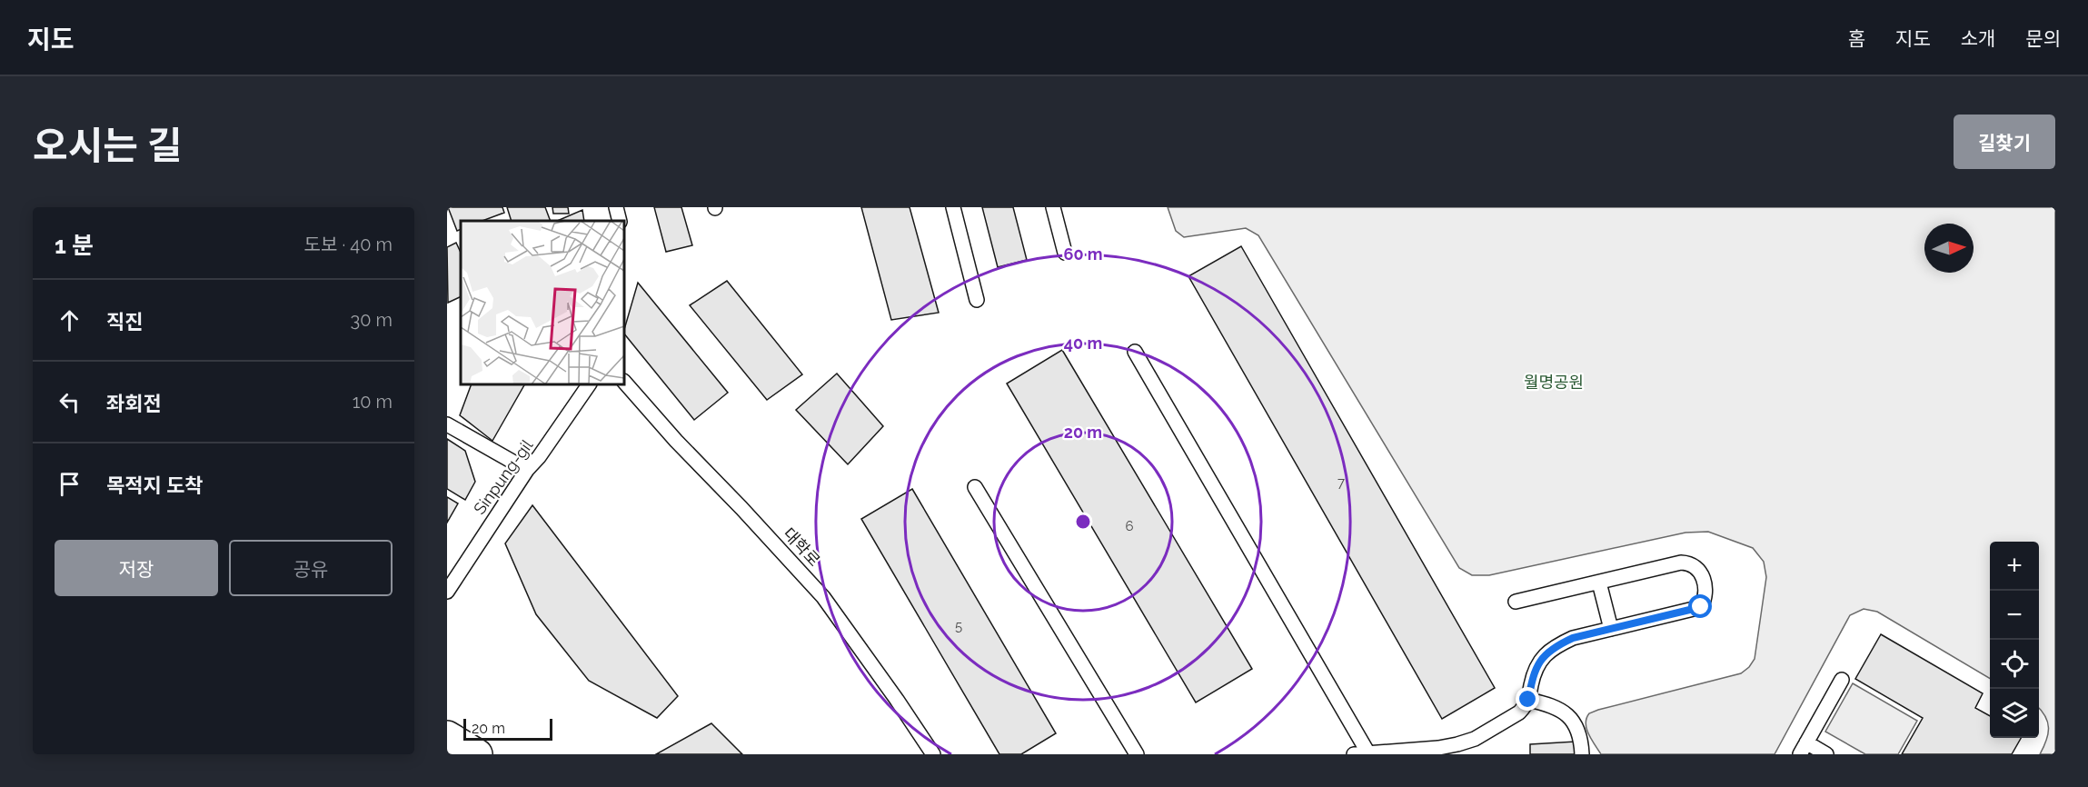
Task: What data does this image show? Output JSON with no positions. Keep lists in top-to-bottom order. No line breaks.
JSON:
{"streets":{"lane":["Sinpung-gil","대학로"]},"parks":["월명공원"],"house_numbers":["7","6","5"],"scale_bar":"20 m","north":"right","page":{"header":"지도","nav":["홈","지도","소개","문의"],"title":"오시는 길","buttons":["길찾기",["저장","공유"]],"heading":["1 분","도보 · 40 m"],"list":[["직진","30 m"],["좌회전","10 m"],"목적지 도착"],"map_buttons":["+","−"],"scale":"20 m"},"rings":["60 m","40 m","20 m"]}
